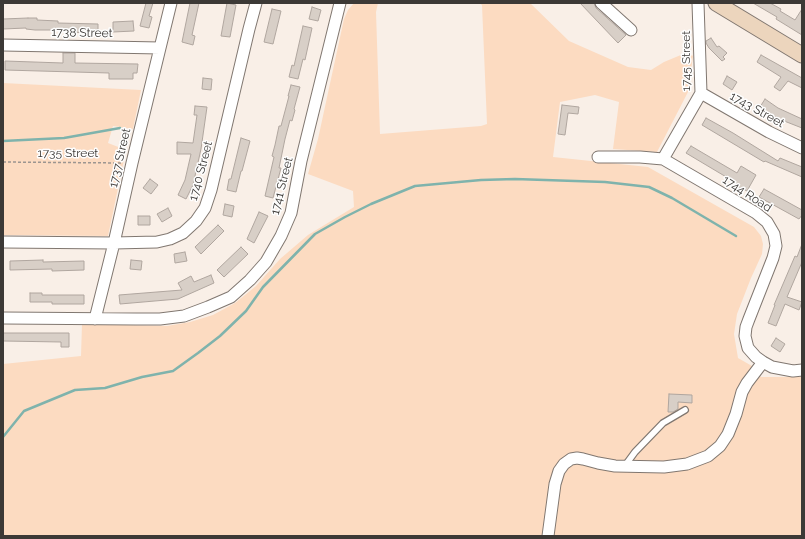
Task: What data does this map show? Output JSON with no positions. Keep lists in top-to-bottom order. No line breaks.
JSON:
{"streets":{"street":["1738 Street","1745 Street","1743 Street","1737 Street","1740 Street","1741 Street","1744 Road"],"path":["1735 Street"]},"crossings":[["1738 Street","1737 Street"],["1745 Street","1743 Street"],["1745 Street","1744 Road"],["1735 Street","1737 Street"],["1737 Street","1740 Street"],["1737 Street","1741 Street"]]}
